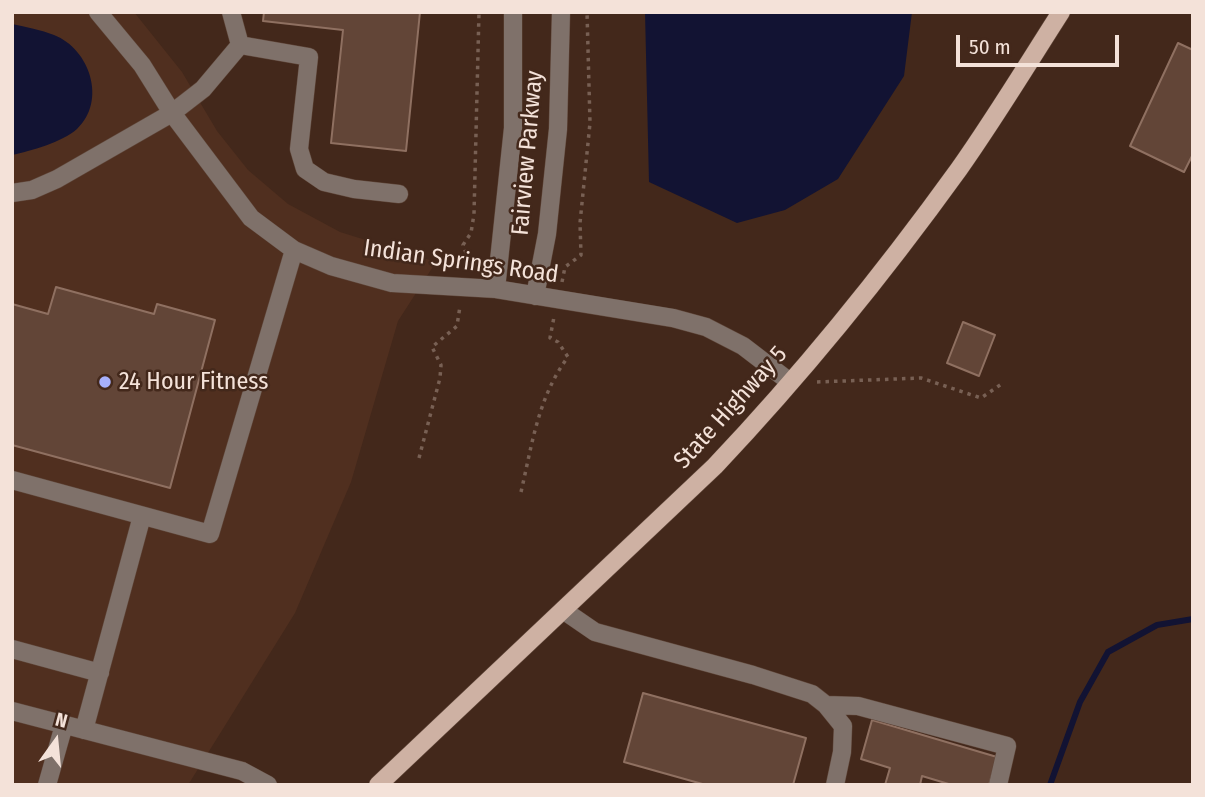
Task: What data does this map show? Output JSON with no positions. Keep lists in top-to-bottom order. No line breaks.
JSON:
{"streets":{"main road":["State Highway 5"],"street":["Fairview Parkway","Indian Springs Road"]},"crossings":[["Fairview Parkway","Indian Springs Road"],["Indian Springs Road","State Highway 5"]],"places":["24 Hour Fitness"],"scale_bar":"50 m","north":"top"}
